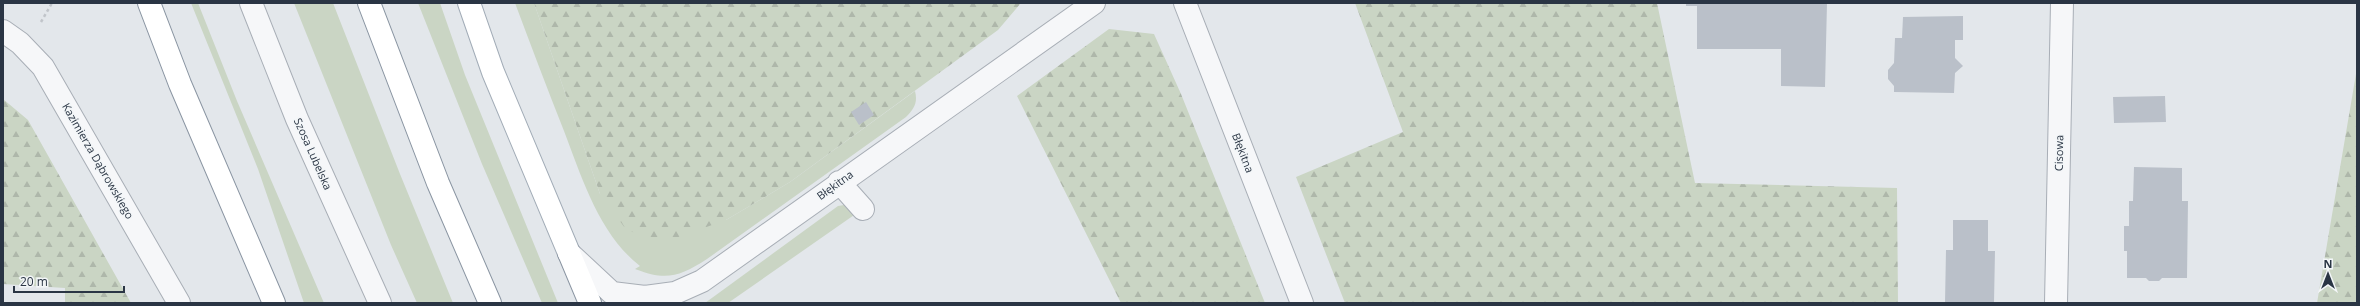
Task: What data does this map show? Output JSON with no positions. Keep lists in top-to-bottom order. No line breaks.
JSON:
{"streets":{"street":["Błękitna","Cisowa","Szosa Lubelska","Kazimierza Dąbrowskiego"]},"scale_bar":"20 m","north":"top"}
